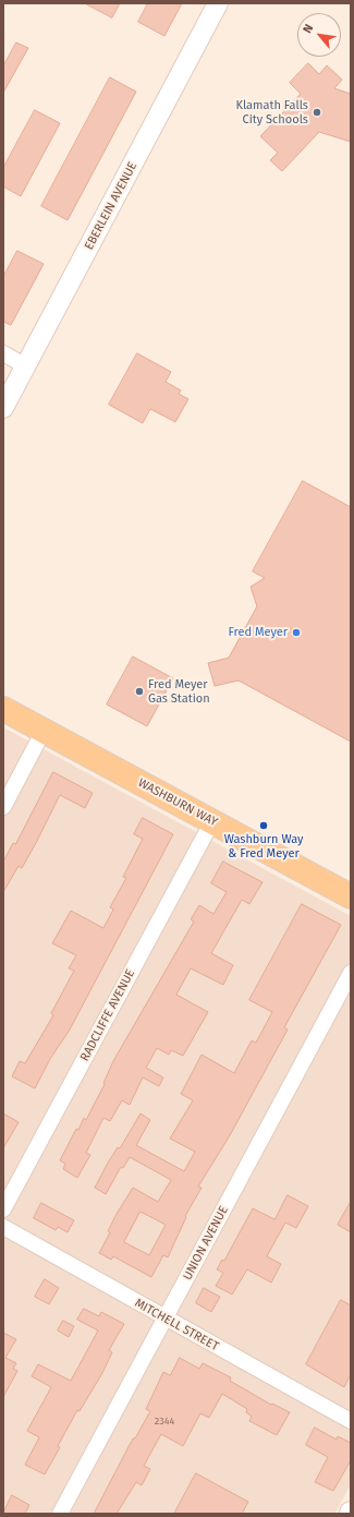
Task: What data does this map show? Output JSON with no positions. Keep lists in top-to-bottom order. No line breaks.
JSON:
{"streets":{"main road":["WASHBURN WAY"],"street":["EBERLEIN AVENUE","RADCLIFFE AVENUE","UNION AVENUE","MITCHELL STREET"]},"crossings":[["WASHBURN WAY","RADCLIFFE AVENUE"],["UNION AVENUE","MITCHELL STREET"]],"places":["Klamath Falls City Schools","Fred Meyer","Fred Meyer Gas Station","Washburn Way & Fred Meyer"],"house_numbers":["2344"],"north":"top left"}
